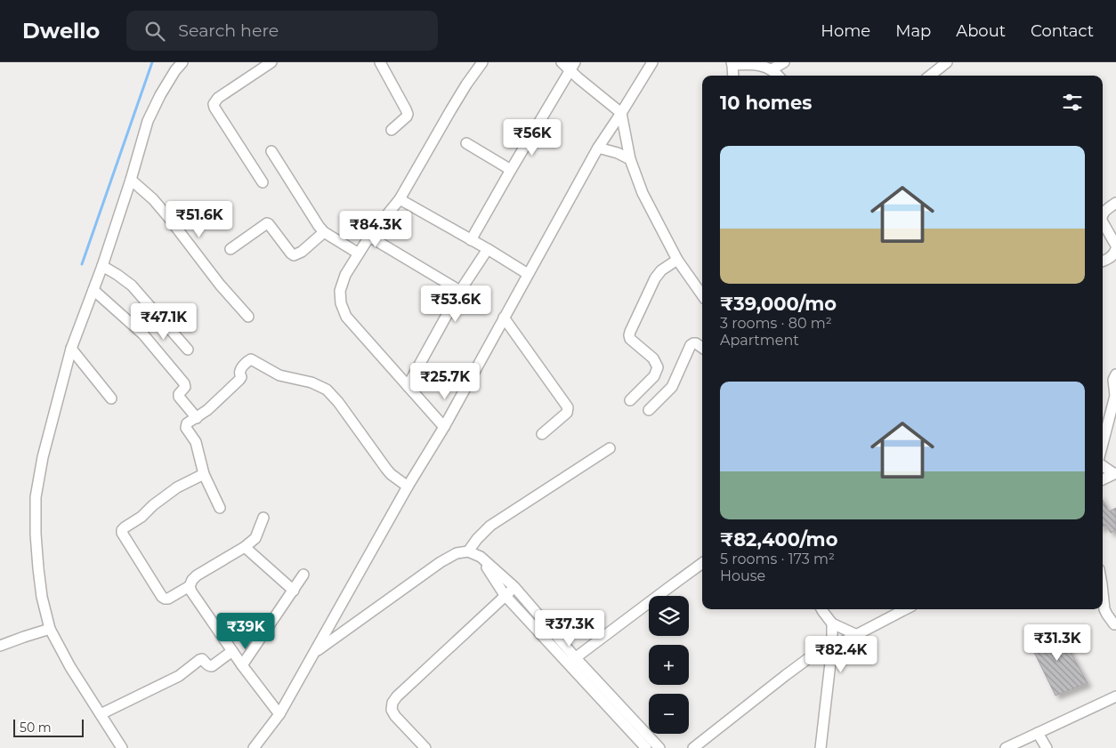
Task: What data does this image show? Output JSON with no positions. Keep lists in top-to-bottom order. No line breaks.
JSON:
{"scale_bar":"50 m","page":{"header":"Dwello","search":"Search here","nav":["Home","Map","About","Contact"],"heading":"10 homes","price":["₹56K","₹51.6K","₹84.3K","₹53.6K","₹47.1K","₹25.7K","₹37.3K","₹39K","₹31.3K","₹82.4K"],"list":[{"name":"₹39,000/mo","note":"3 rooms · 80 m² · Apartment"},{"name":"₹82,400/mo","note":"5 rooms · 173 m² · House"}],"map_buttons":["+","−"],"scale":"50 m"}}
